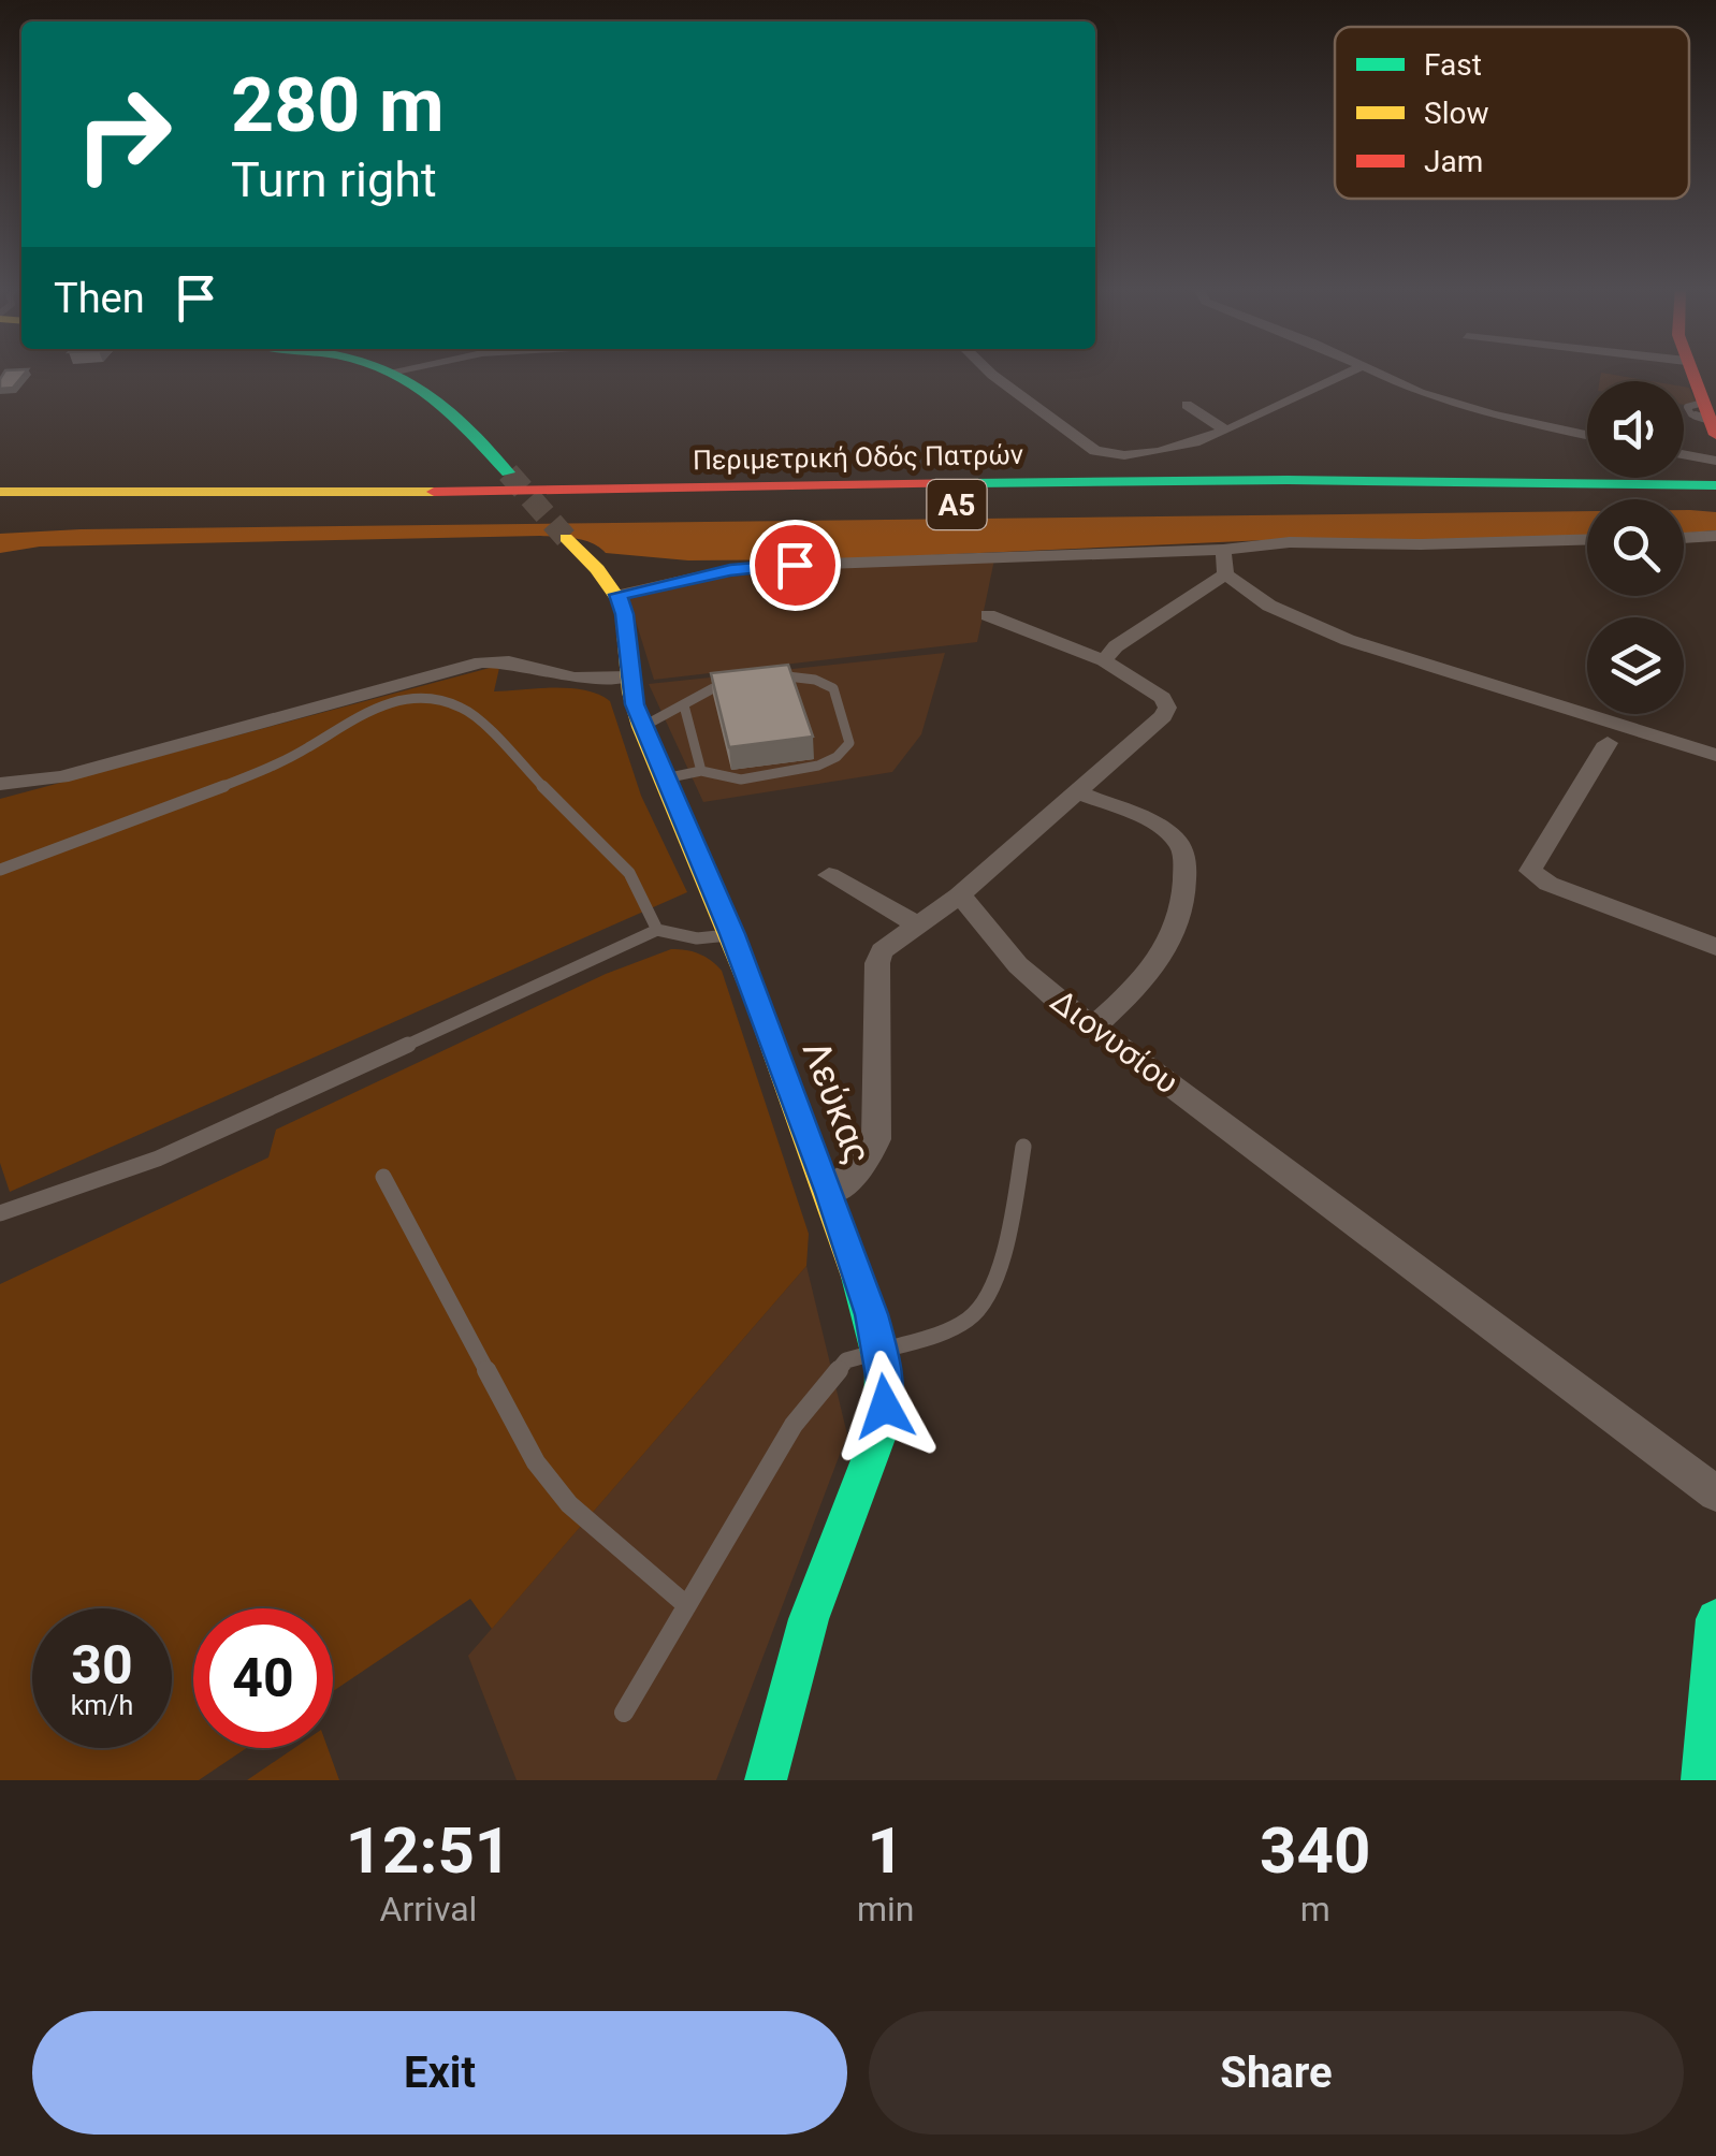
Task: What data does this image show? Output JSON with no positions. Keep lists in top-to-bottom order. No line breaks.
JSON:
{"streets":{"main road":["Περιμετρική Οδός Πατρών","Α5","Λεύκας"],"street":["Διονυσίου"]},"legend":["Fast","Slow","Jam"],"page":{"turn":["280 m","Turn right"],"then":"Then","speed":"30 km/h","limit":"40","eta":["12:51","Arrival","1","min","340","m"],"buttons":["Exit","Share"]}}
